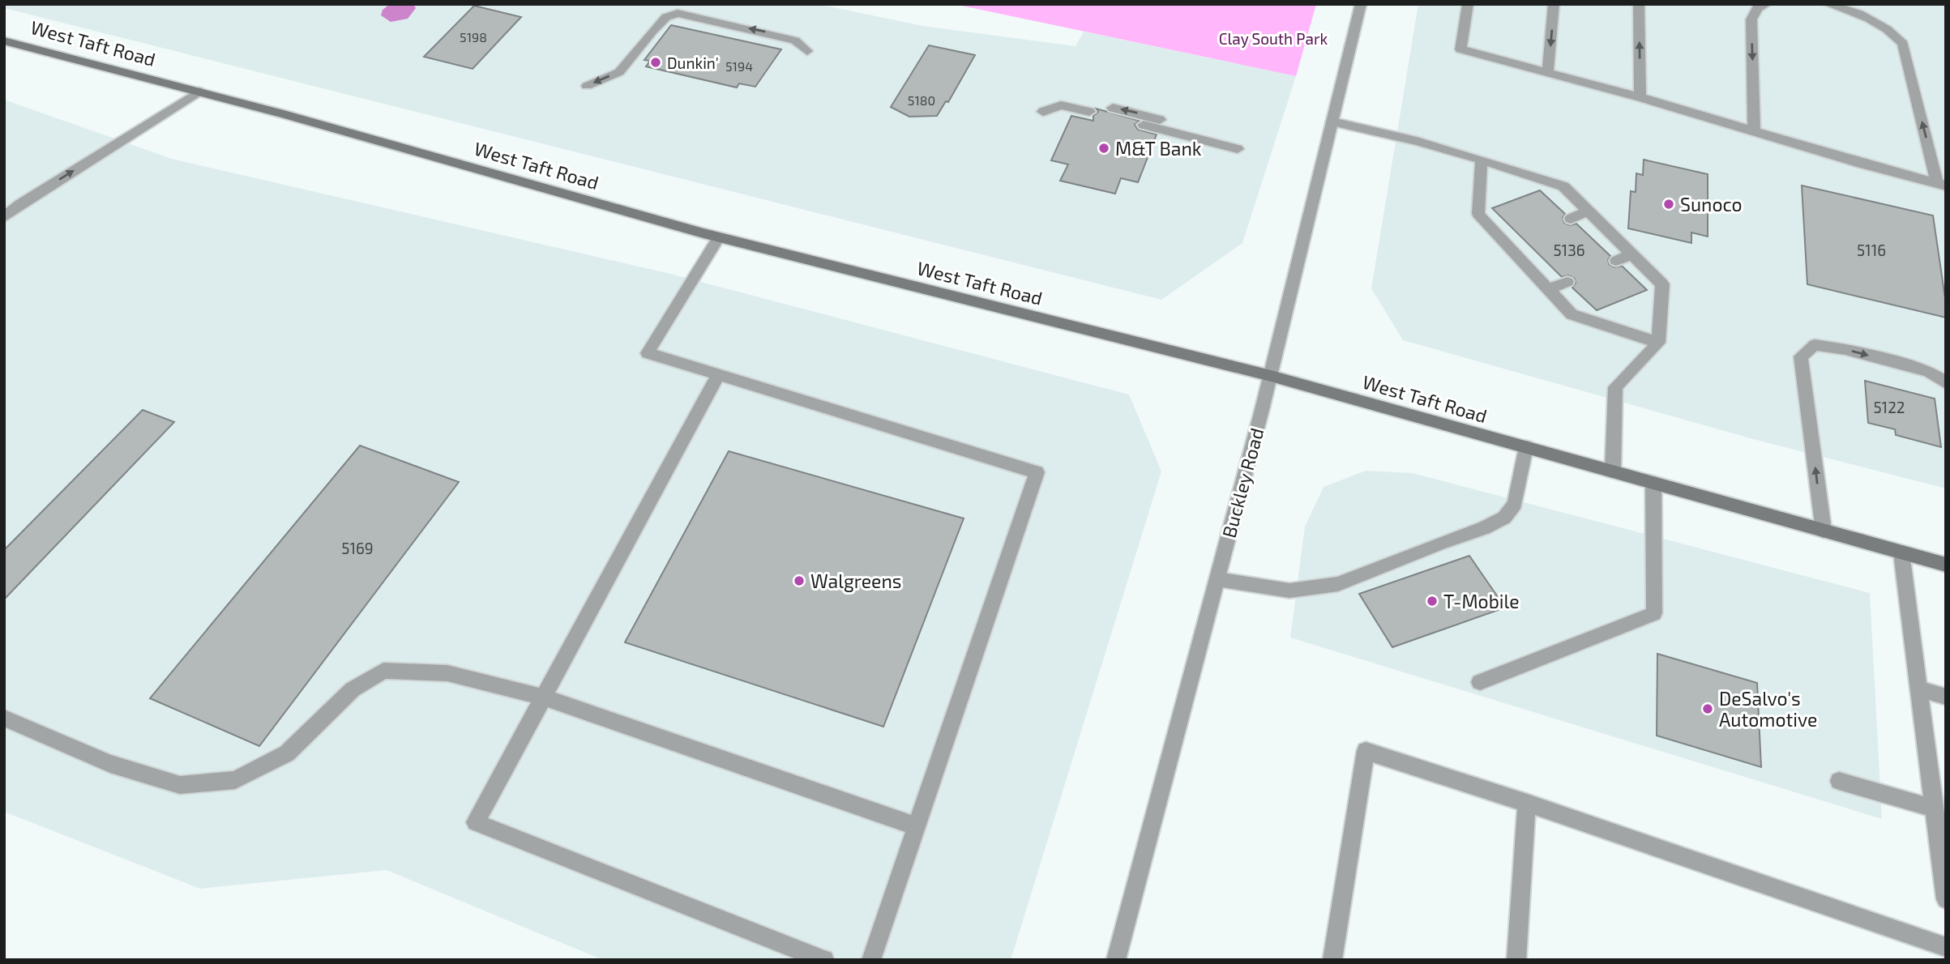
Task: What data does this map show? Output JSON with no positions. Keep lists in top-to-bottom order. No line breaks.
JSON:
{"streets":{"main road":["West Taft Road"],"street":["Buckley Road"]},"crossings":[["West Taft Road","Buckley Road"]],"parks":["Clay South Park"],"places":["Dunkin'","M&T Bank","Sunoco","Walgreens","T-Mobile","DeSalvo's Automotive"],"house_numbers":["5198","5194","5180","5136","5116","5122","5169"]}
